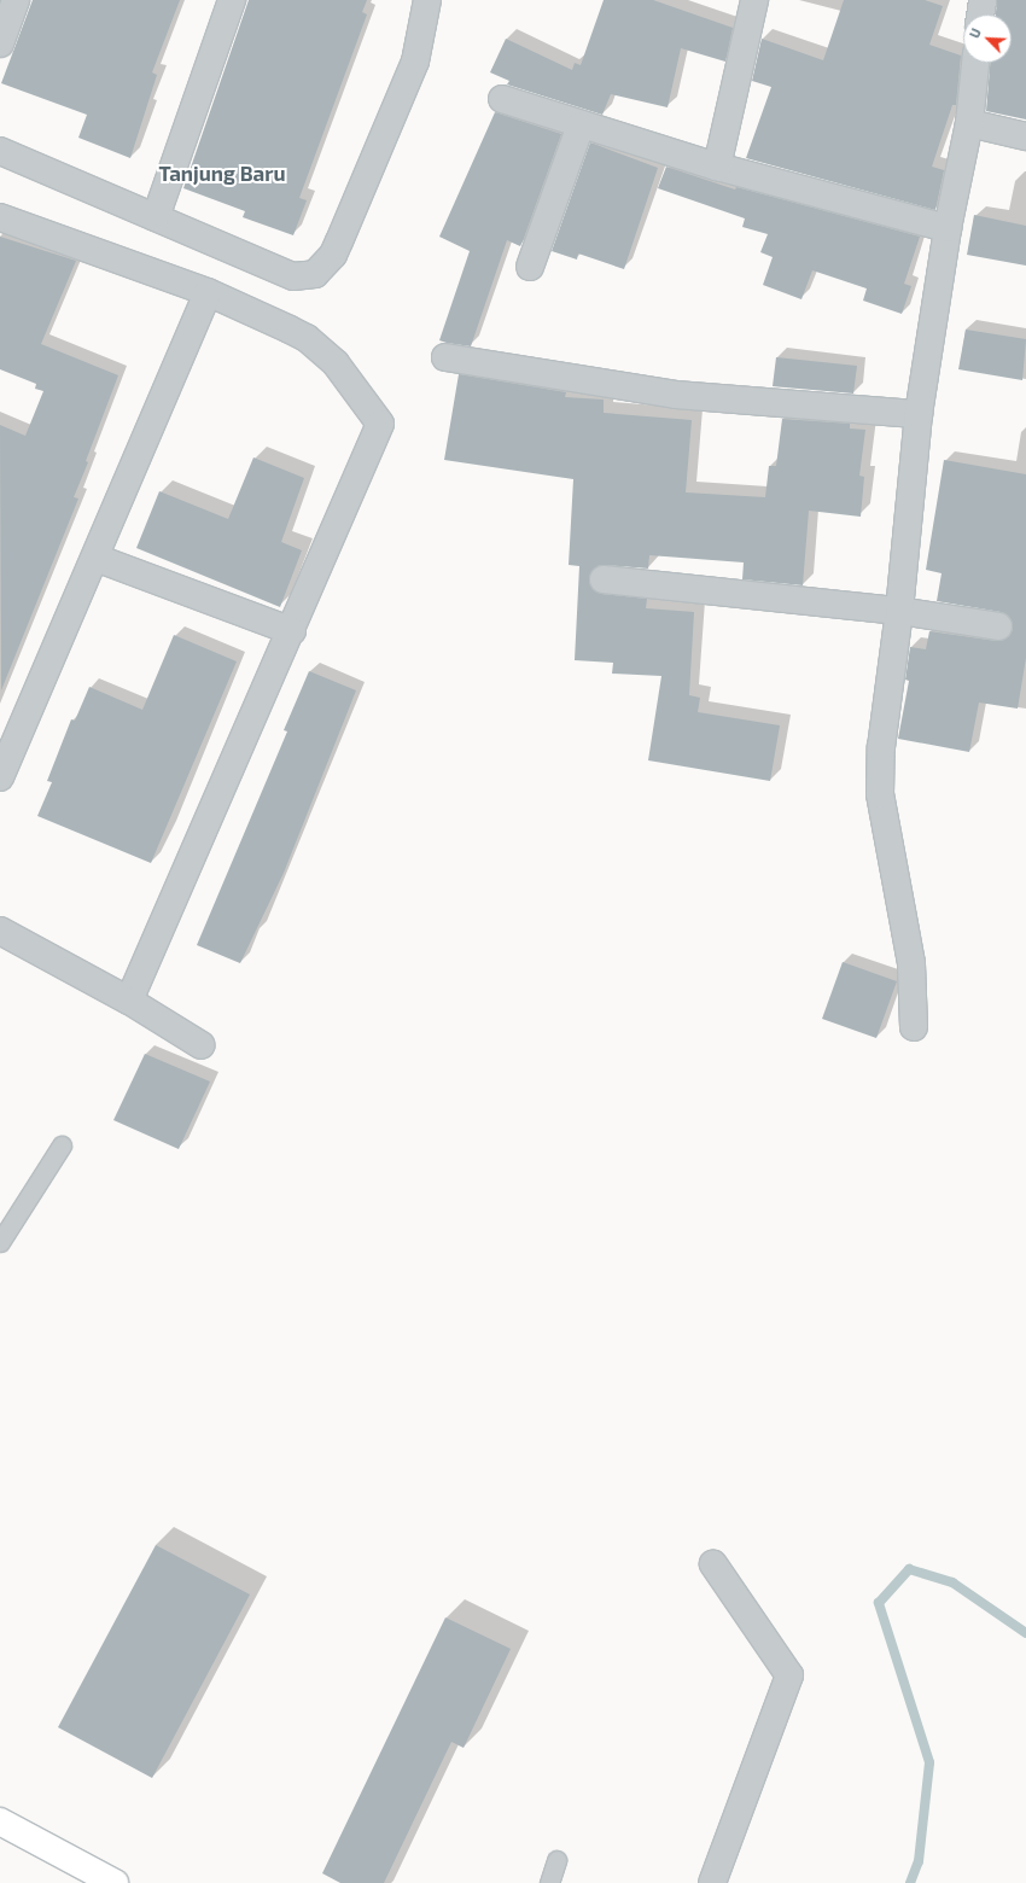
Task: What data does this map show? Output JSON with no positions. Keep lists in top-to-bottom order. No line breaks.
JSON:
{"districts":["Tanjung Baru"],"north":"top left"}
